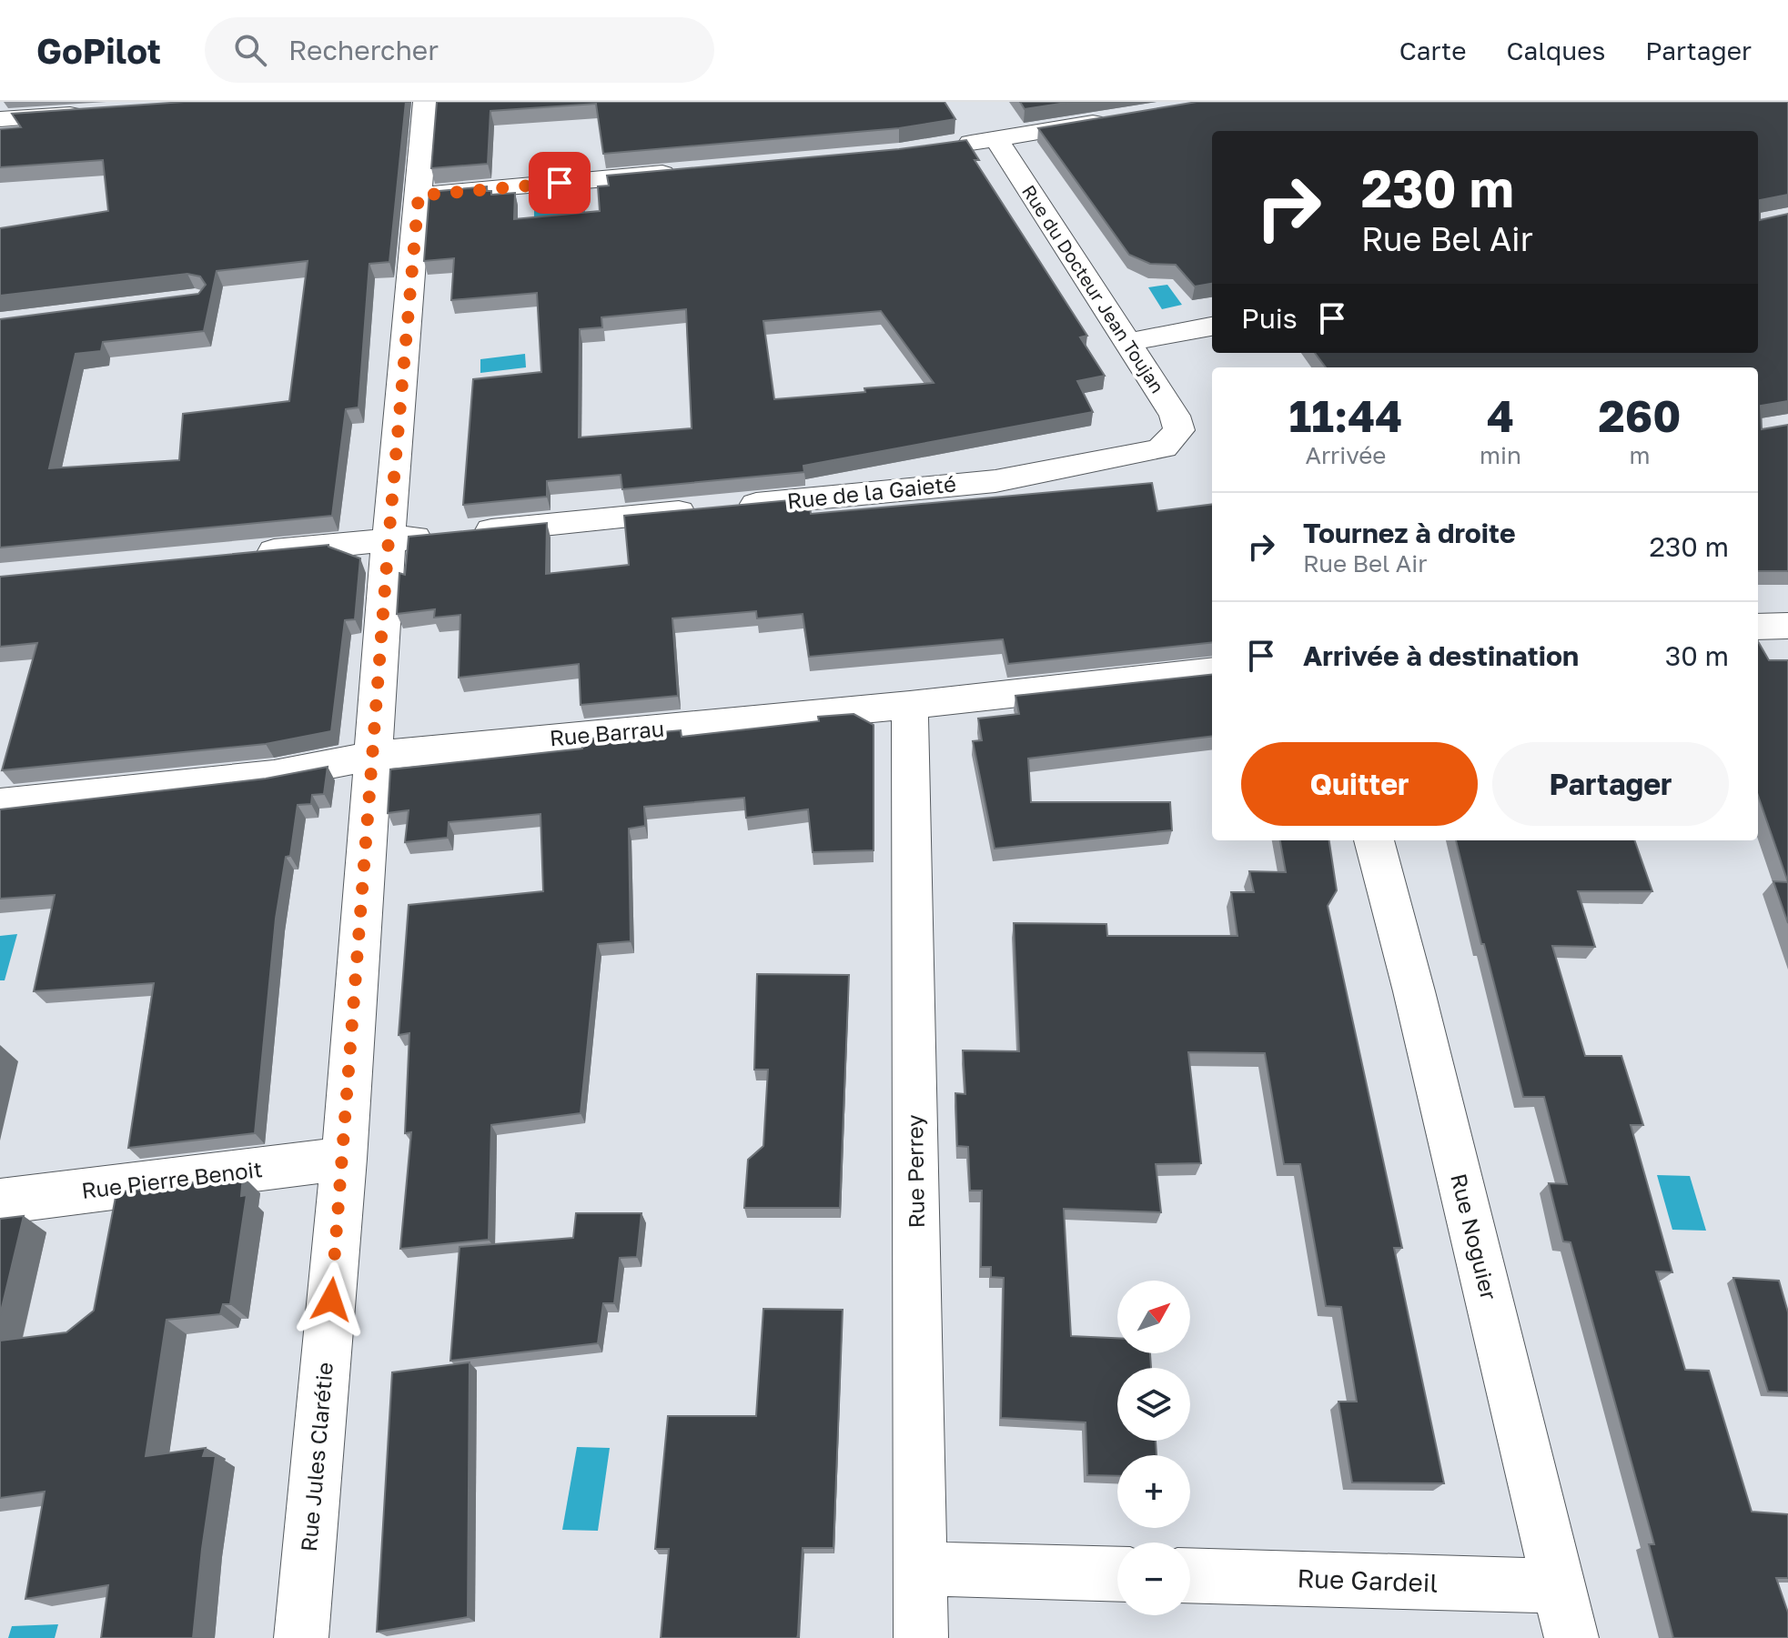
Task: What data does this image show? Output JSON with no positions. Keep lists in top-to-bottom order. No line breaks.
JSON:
{"streets":{"street":["Rue du Docteur Jean Toujan","Rue de la Gaieté","Rue Barrau","Rue Perrey","Rue Pierre Benoit","Rue Noguier","Rue Jules Clarétie","Rue Gardeil"]},"crossings":[["Rue du Docteur Jean Toujan","Rue de la Gaieté"],["Rue de la Gaieté","Rue Jules Clarétie"],["Rue Barrau","Rue Perrey"],["Rue Barrau","Rue Jules Clarétie"],["Rue Pierre Benoit","Rue Jules Clarétie"],["Rue Noguier","Rue Gardeil"]],"north":"top right","page":{"header":"GoPilot","search":"Rechercher","nav":["Carte","Calques","Partager"],"turn":["230 m","Rue Bel Air"],"then":"Puis","eta":["11:44","Arrivée","4","min","260","m"],"list":[{"name":"Tournez à droite","note":"Rue Bel Air","value":"230 m"},{"name":"Arrivée à destination","value":"30 m"}],"buttons":["Quitter","Partager"],"map_buttons":["+","−"]}}
